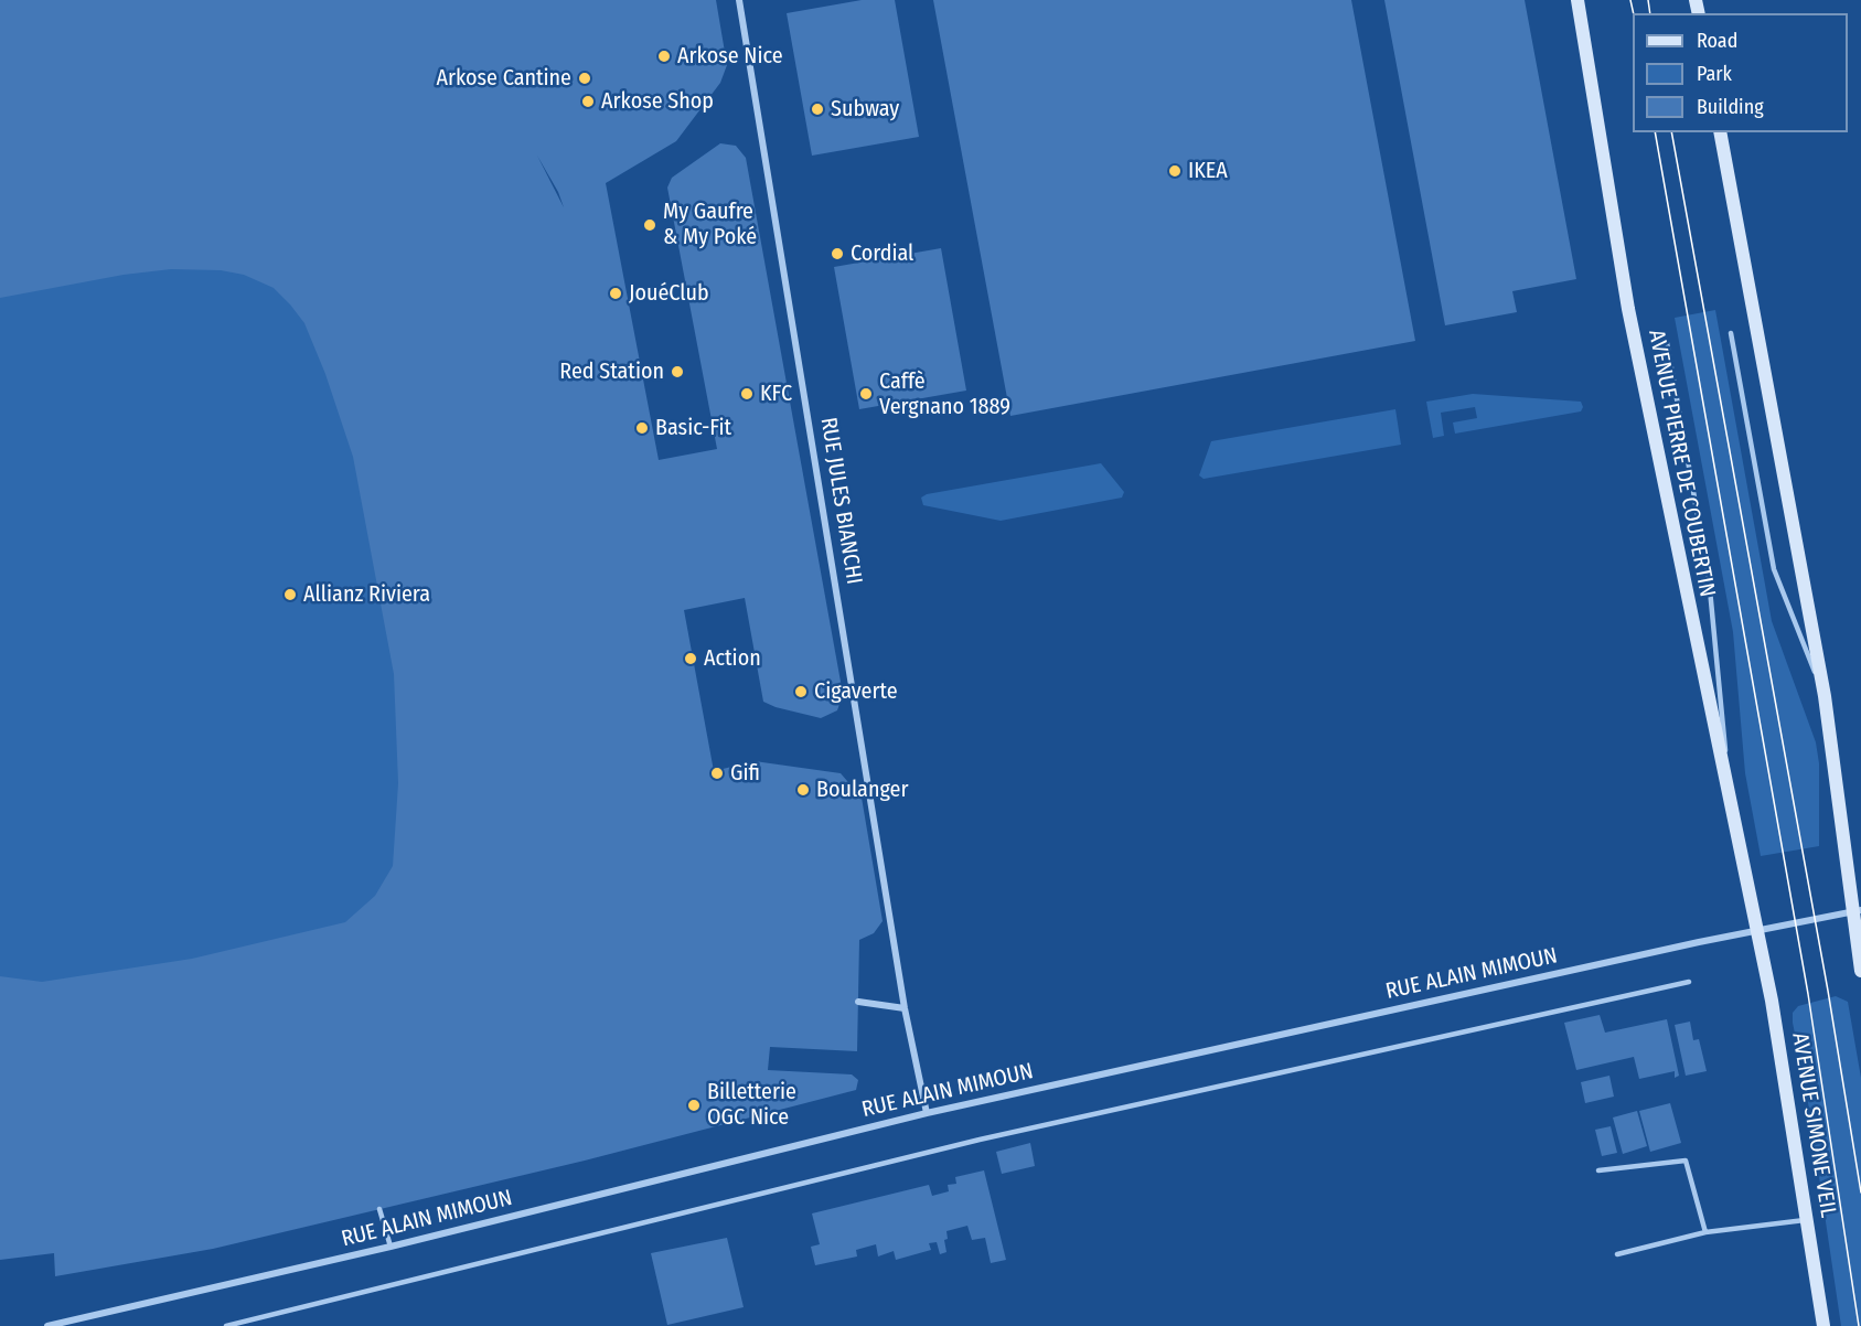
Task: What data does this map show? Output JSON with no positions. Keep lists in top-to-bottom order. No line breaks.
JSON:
{"streets":{"main road":["AVENUE PIERRE DE COUBERTIN","AVENUE SIMONE VEIL"],"street":["RUE JULES BIANCHI","RUE ALAIN MIMOUN"]},"crossings":[["AVENUE PIERRE DE COUBERTIN","RUE ALAIN MIMOUN"],["AVENUE PIERRE DE COUBERTIN","AVENUE SIMONE VEIL"],["RUE JULES BIANCHI","RUE ALAIN MIMOUN"],["RUE ALAIN MIMOUN","AVENUE SIMONE VEIL"]],"places":["Arkose Nice","Arkose Cantine","Arkose Shop","Subway","IKEA","My Gaufre & My Poké","Cordial","JouéClub","Red Station","KFC","Caffè Vergnano 1889","Basic-Fit","Allianz Riviera","Action","Cigaverte","Gifi","Boulanger","Billetterie OGC Nice"],"legend":["Road","Park","Building"]}
